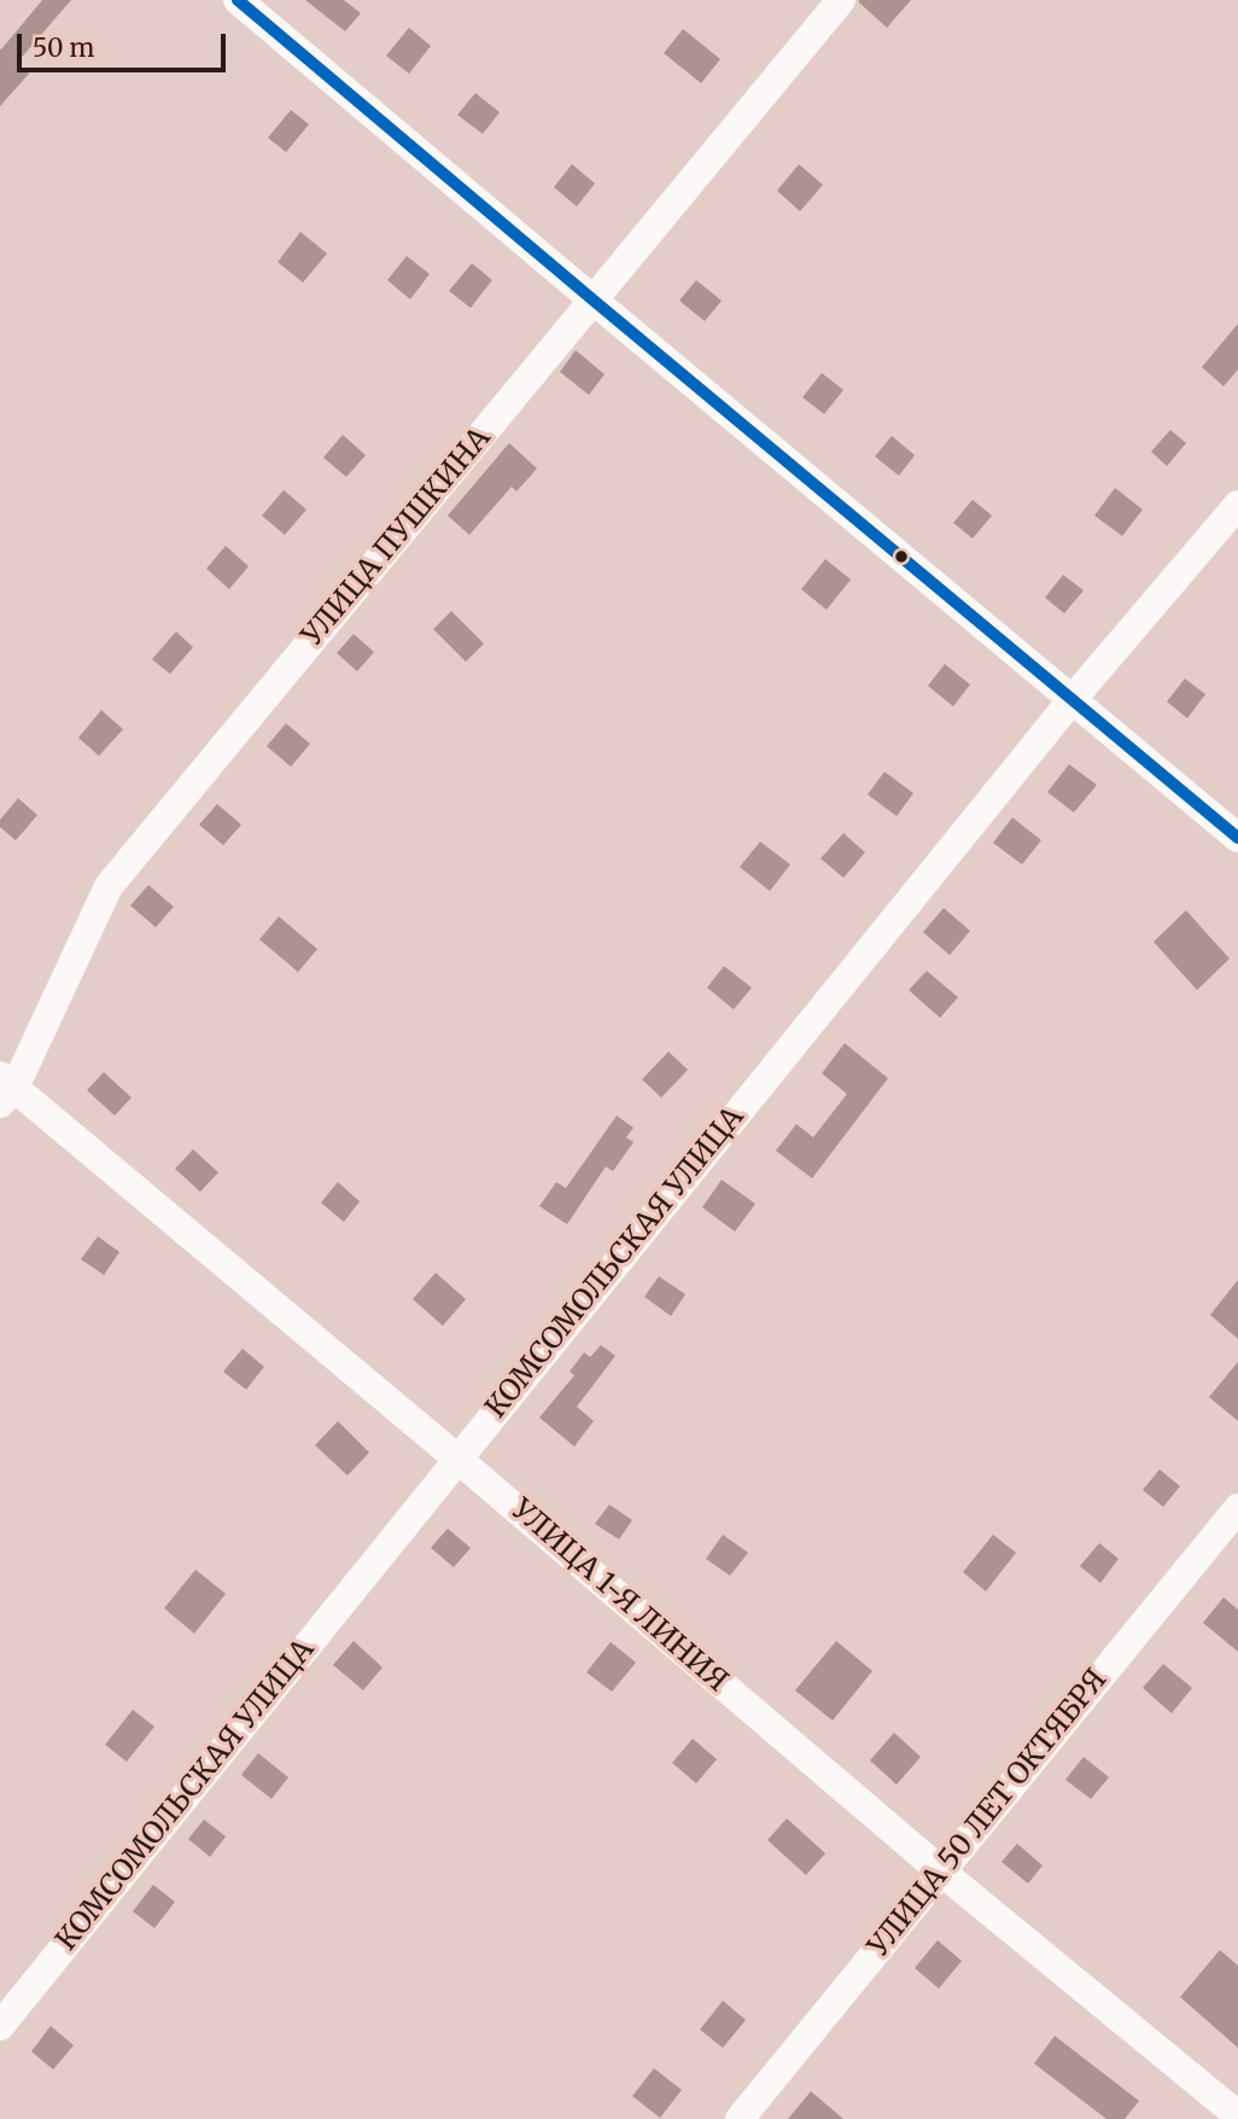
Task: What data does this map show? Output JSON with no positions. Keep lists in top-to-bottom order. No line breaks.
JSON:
{"streets":{"street":["УЛИЦА ПУШКИНА","КОМСОМОЛЬСКАЯ УЛИЦА","УЛИЦА 1-Я ЛИНИЯ","УЛИЦА 50 ЛЕТ ОКТЯБРЯ"]},"crossings":[["УЛИЦА ПУШКИНА","УЛИЦА 1-Я ЛИНИЯ"],["КОМСОМОЛЬСКАЯ УЛИЦА","УЛИЦА 1-Я ЛИНИЯ"],["УЛИЦА 1-Я ЛИНИЯ","УЛИЦА 50 ЛЕТ ОКТЯБРЯ"]],"scale_bar":"50 m"}
